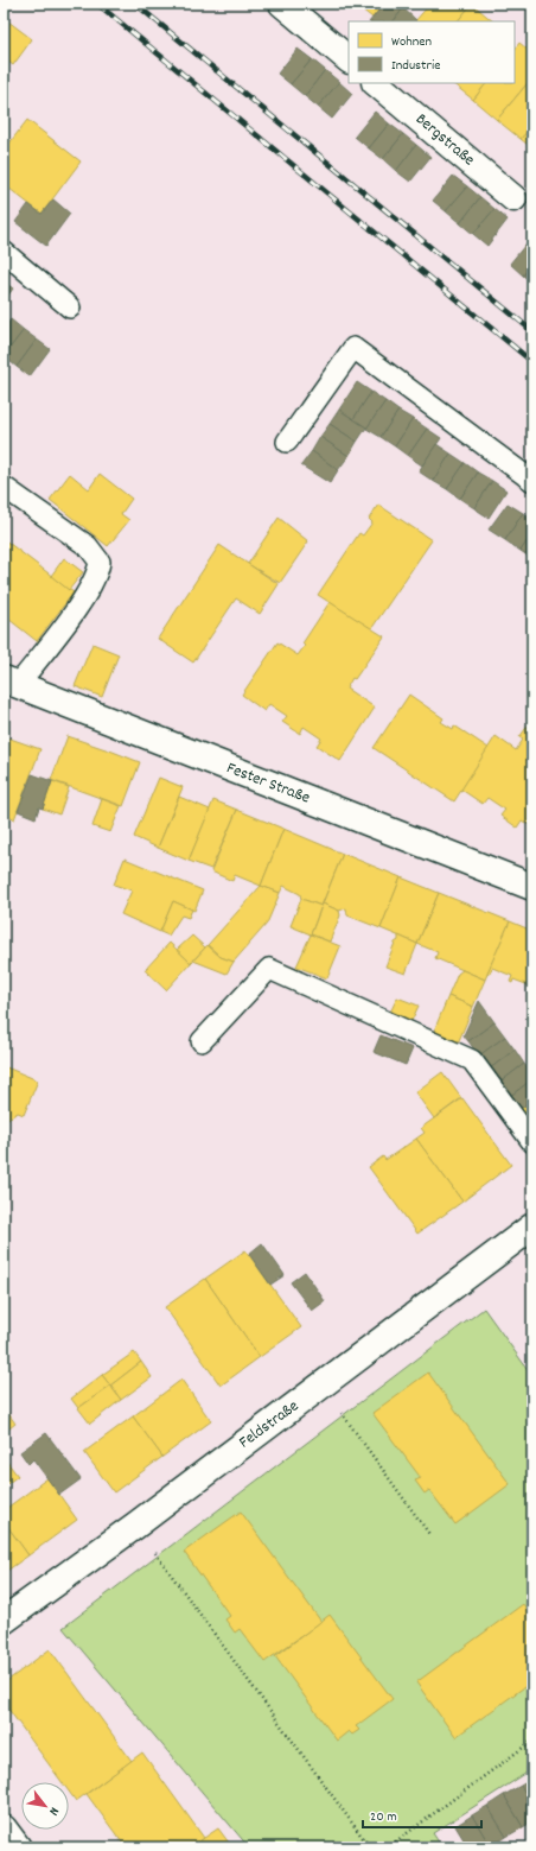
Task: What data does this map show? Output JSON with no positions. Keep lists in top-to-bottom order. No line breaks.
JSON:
{"streets":{"street":["Bergstraße","Fester Straße","Feldstraße"]},"legend":["Wohnen","Industrie"],"scale_bar":"20 m","north":"bottom right"}
